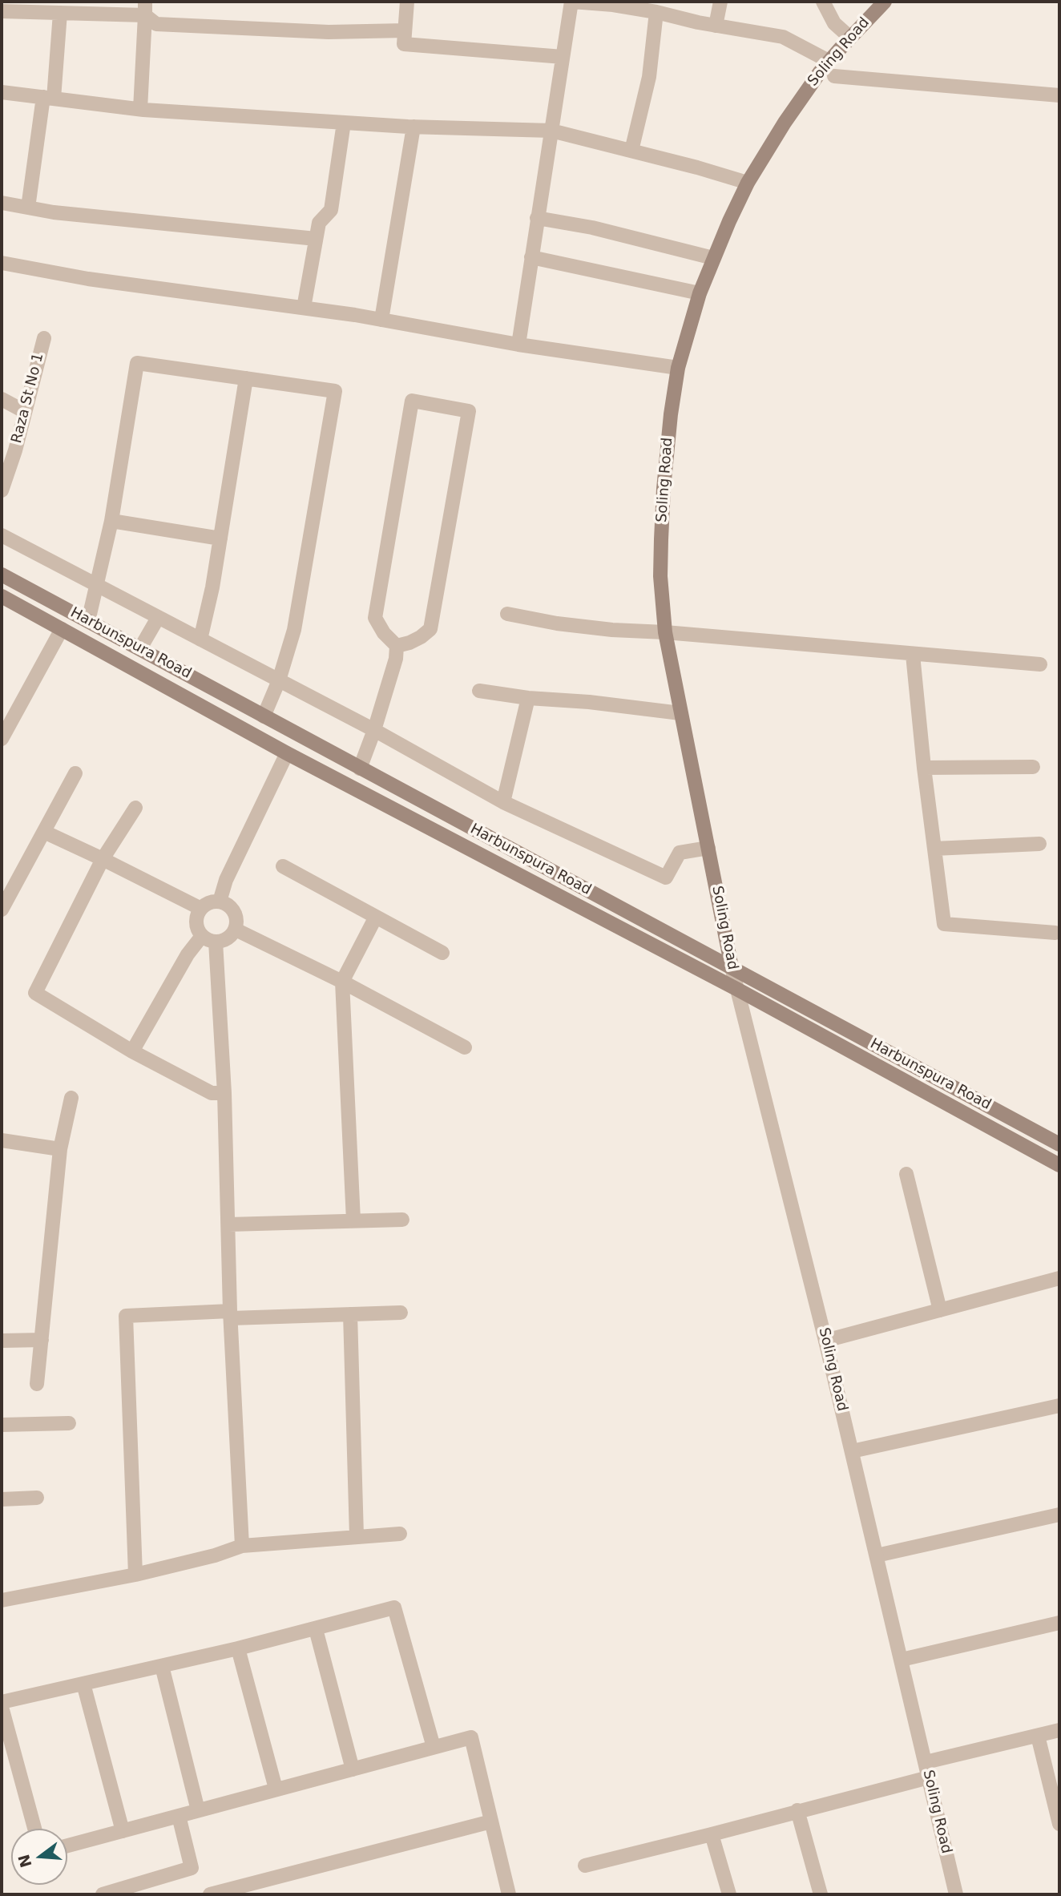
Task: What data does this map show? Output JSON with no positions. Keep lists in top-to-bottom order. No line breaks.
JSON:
{"streets":{"main road":["Soling Road","Harbunspura Road"],"street":["Raza St No 1"]},"crossings":[["Soling Road","Harbunspura Road"]],"north":"left"}
